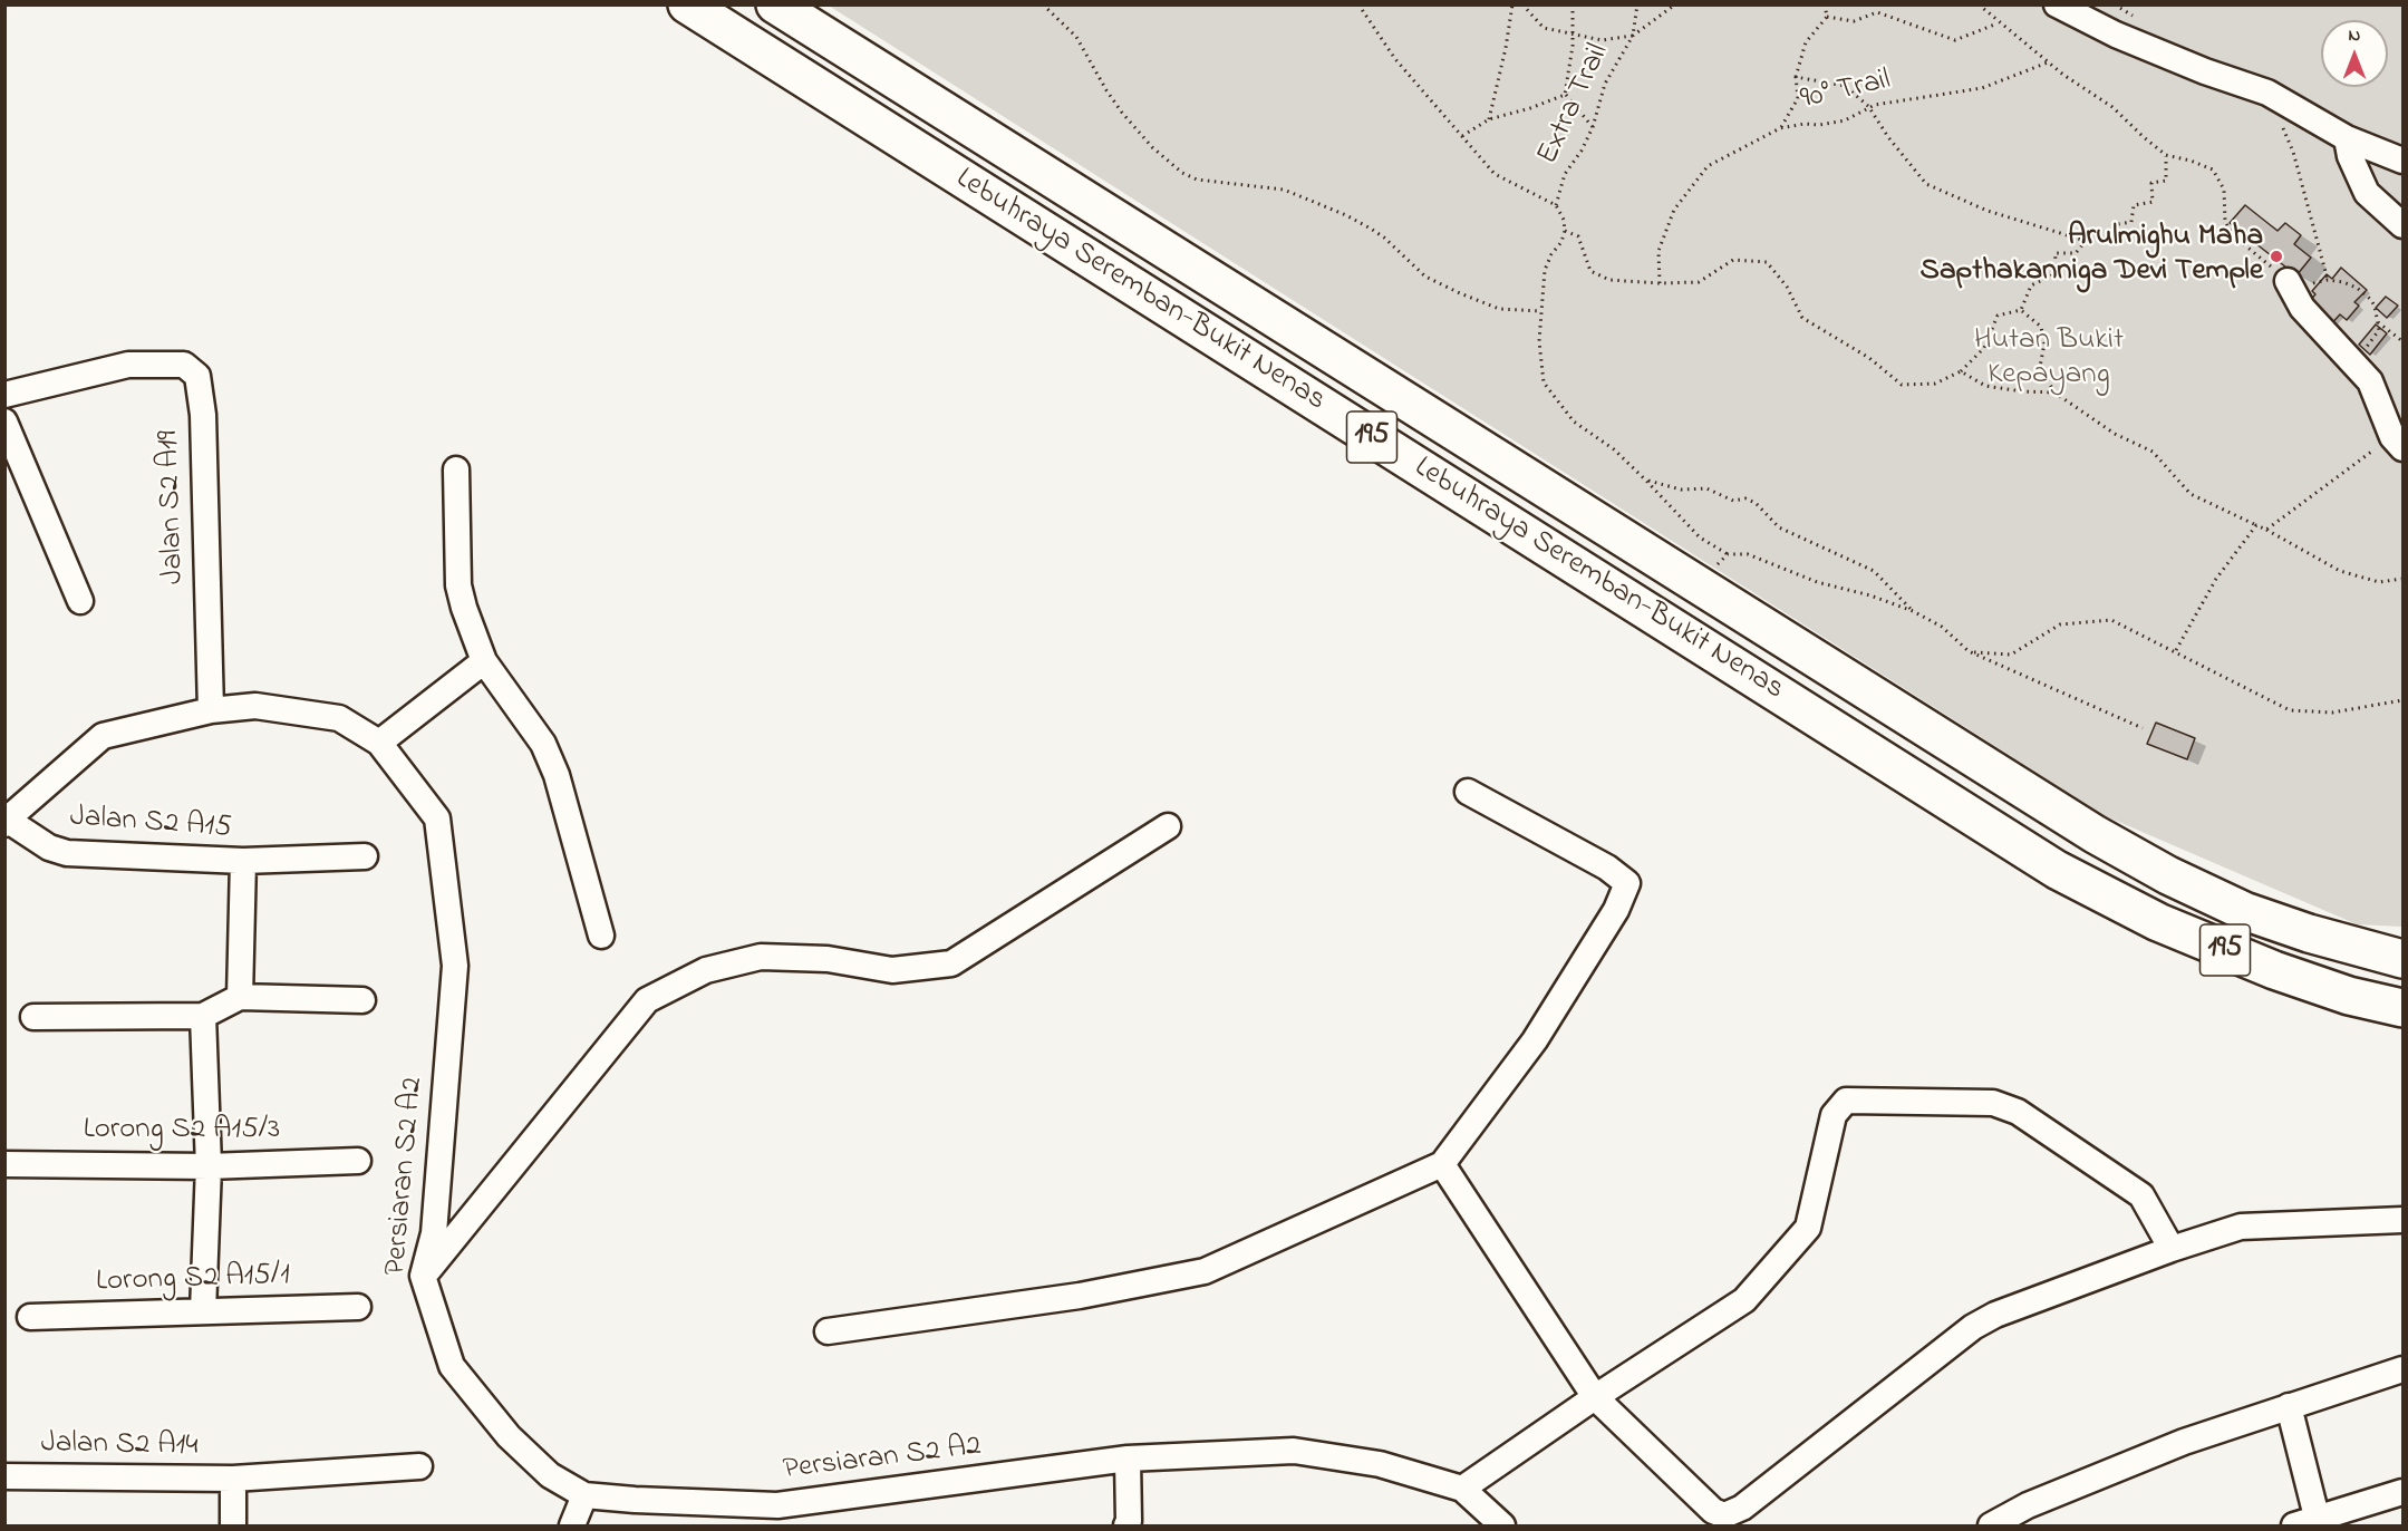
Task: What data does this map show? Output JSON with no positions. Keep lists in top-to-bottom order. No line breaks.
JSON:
{"streets":{"highway":["Lebuhraya Seremban-Bukit Nenas","195"],"street":["Jalan S2 A19","Jalan S2 A15","Lorong S2 A15/3","Persiaran S2 A2","Lorong S2 A15/1","Jalan S2 A14"],"path":["90° Trail","Extra Trail"]},"crossings":[["Jalan S2 A19","Persiaran S2 A2"],["Jalan S2 A15","Persiaran S2 A2"]],"parks":["Hutan Bukit Kepayang"],"places":["Arulmighu Maha Sapthakanniga Devi Temple"],"north":"top"}
